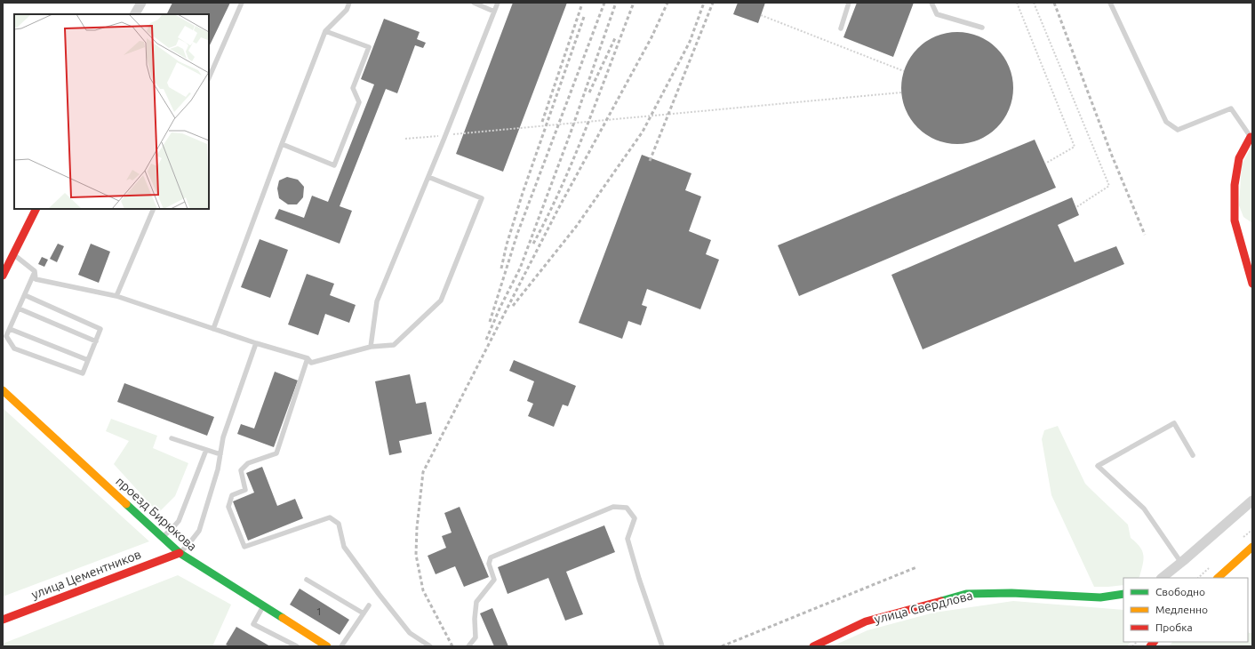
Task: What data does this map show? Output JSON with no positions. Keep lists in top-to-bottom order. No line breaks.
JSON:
{"streets":{"street":["проезд Бирюкова","улица Цементников","улица Свердлова"]},"crossings":[["проезд Бирюкова","улица Цементников"]],"house_numbers":["1"],"legend":["Свободно","Медленно","Пробка"]}
